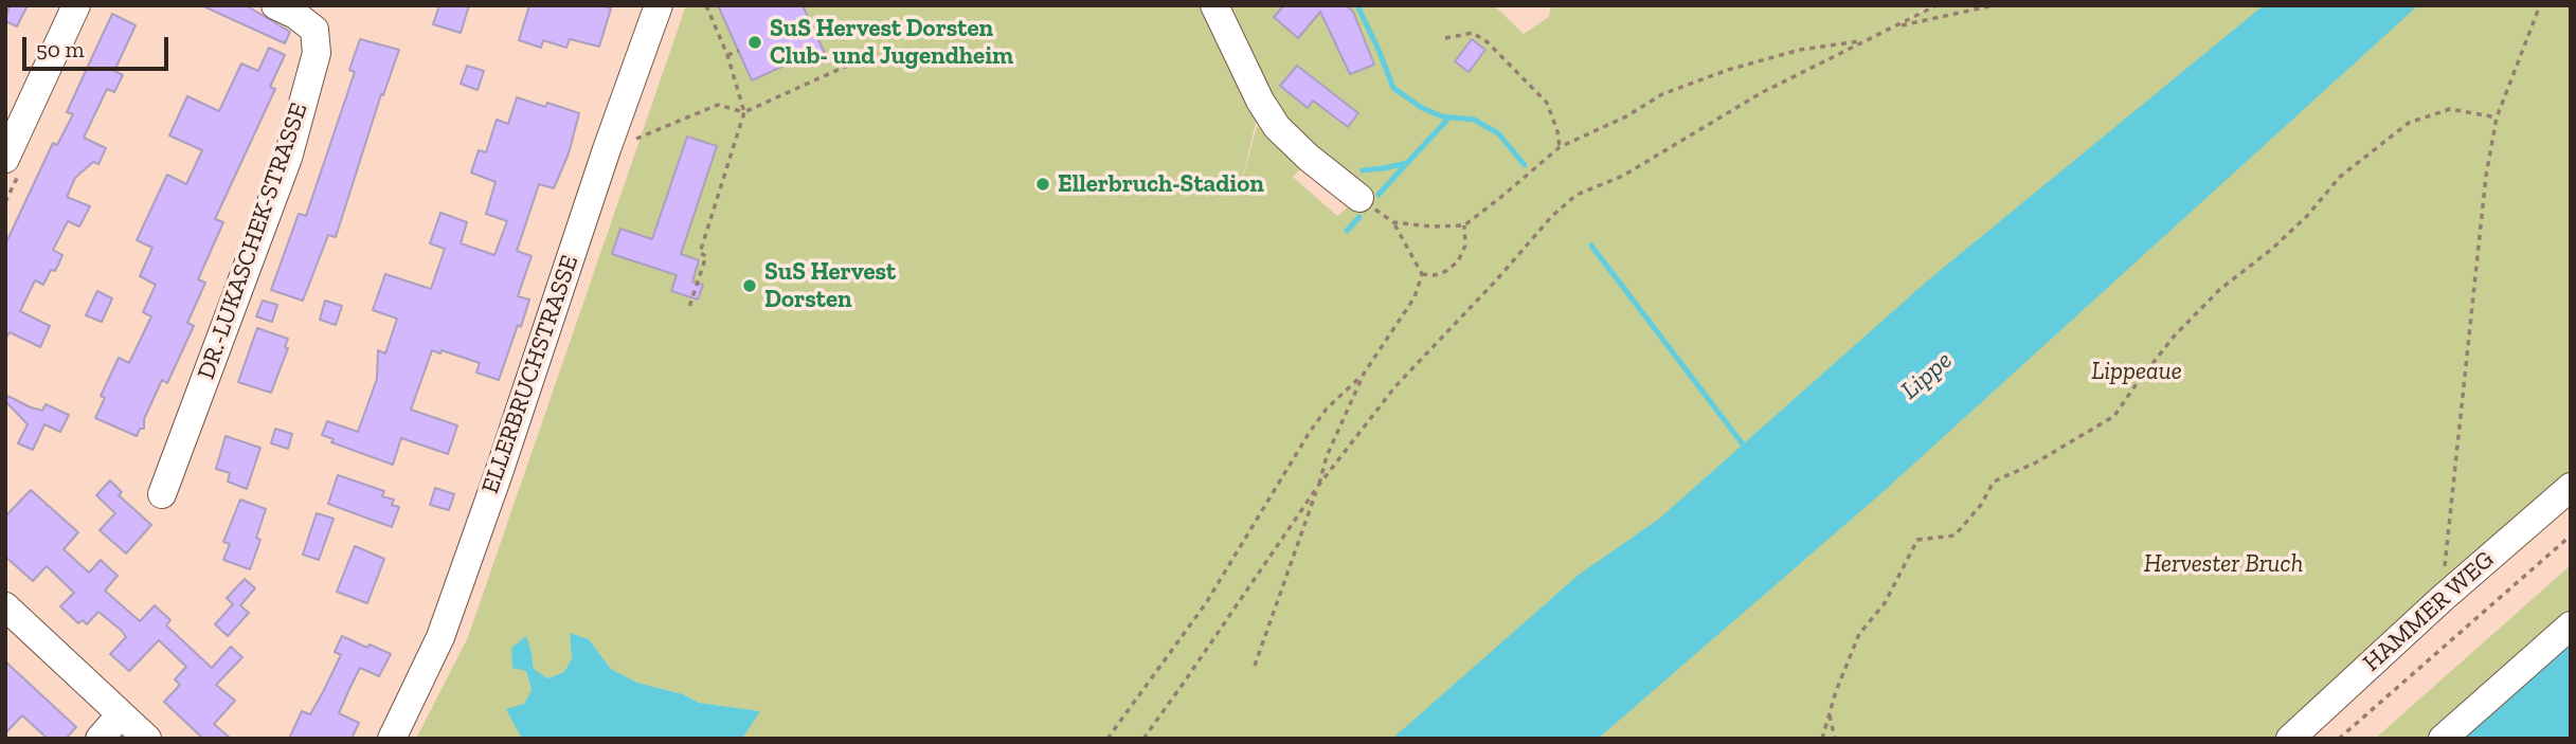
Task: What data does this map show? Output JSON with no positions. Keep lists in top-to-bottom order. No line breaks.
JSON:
{"streets":{"street":["DR.-LUKASCHEK-STRASSE","ELLERBRUCHSTRASSE","HAMMER WEG"]},"water":["Lippe"],"parks":["Lippeaue","Hervester Bruch"],"places":["SuS Hervest Dorsten Club- und Jugendheim","Ellerbruch-Stadion","SuS Hervest Dorsten"],"scale_bar":"50 m"}
